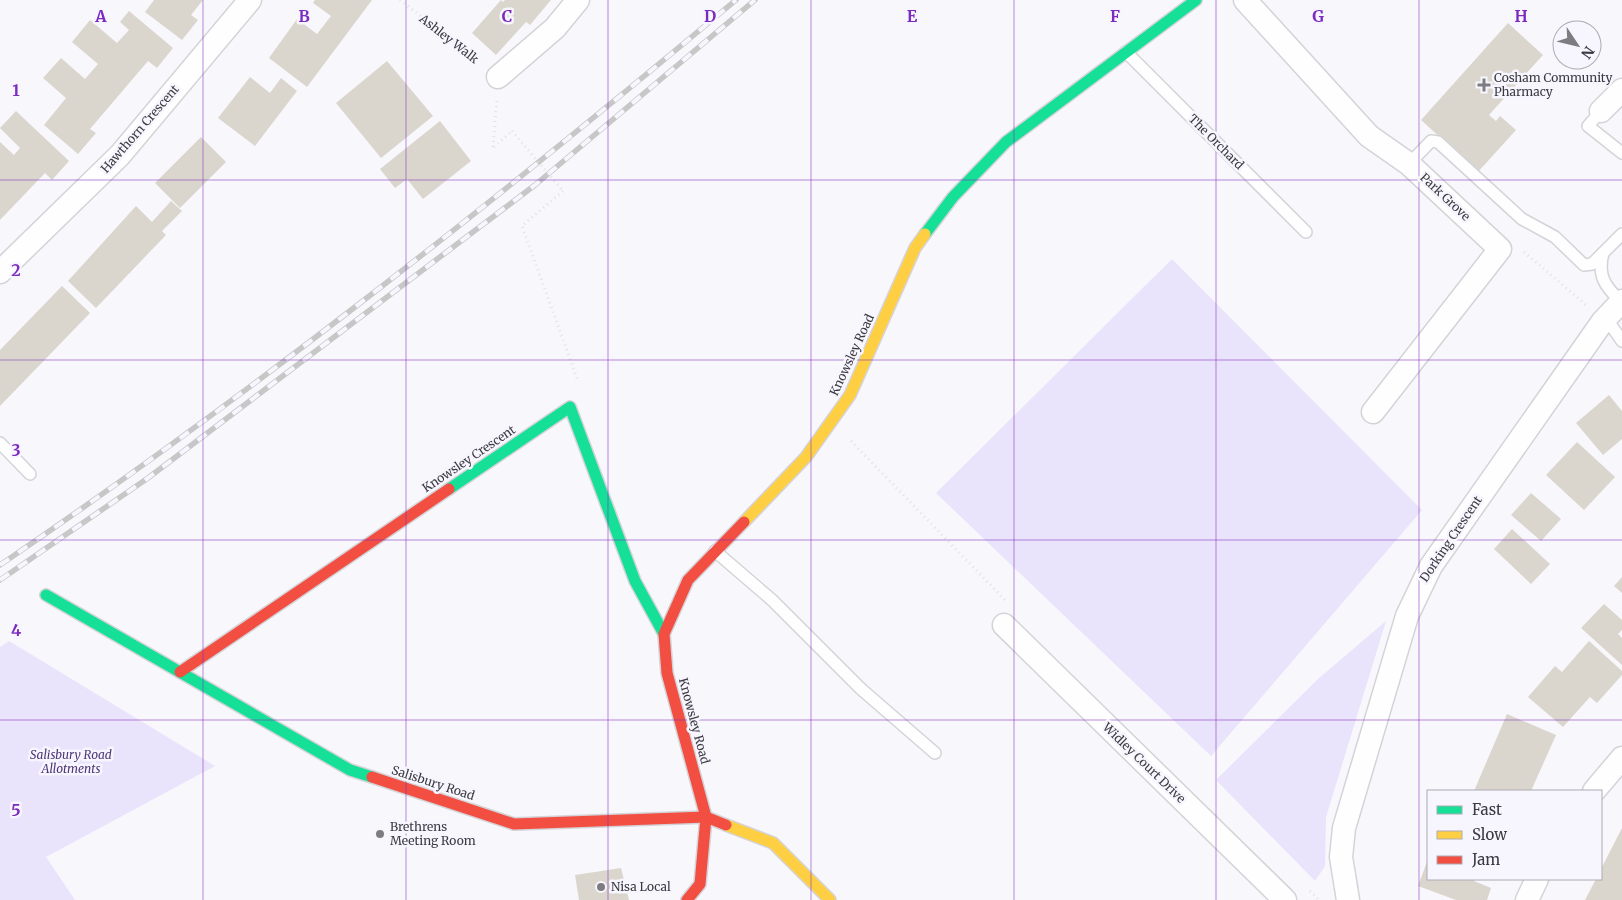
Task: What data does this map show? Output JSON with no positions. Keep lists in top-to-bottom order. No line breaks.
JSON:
{"streets":{"street":["Hawthorn Crescent","Park Grove","Knowsley Road","Knowsley Crescent","Dorking Crescent","Widley Court Drive","Salisbury Road"],"lane":["The Orchard"],"path":["Ashley Walk"]},"crossings":[["The Orchard","Knowsley Road"],["Knowsley Road","Salisbury Road"],["Knowsley Crescent","Salisbury Road"]],"parks":["Salisbury Road Allotments"],"places":{"health":["Cosham Community Pharmacy"],"other":["Brethrens Meeting Room","Nisa Local"]},"legend":["Fast","Slow","Jam"],"north":"bottom right","grid":{"columns":["A","B","C","D","E","F","G","H"],"rows":["1","2","3","4","5"]}}
